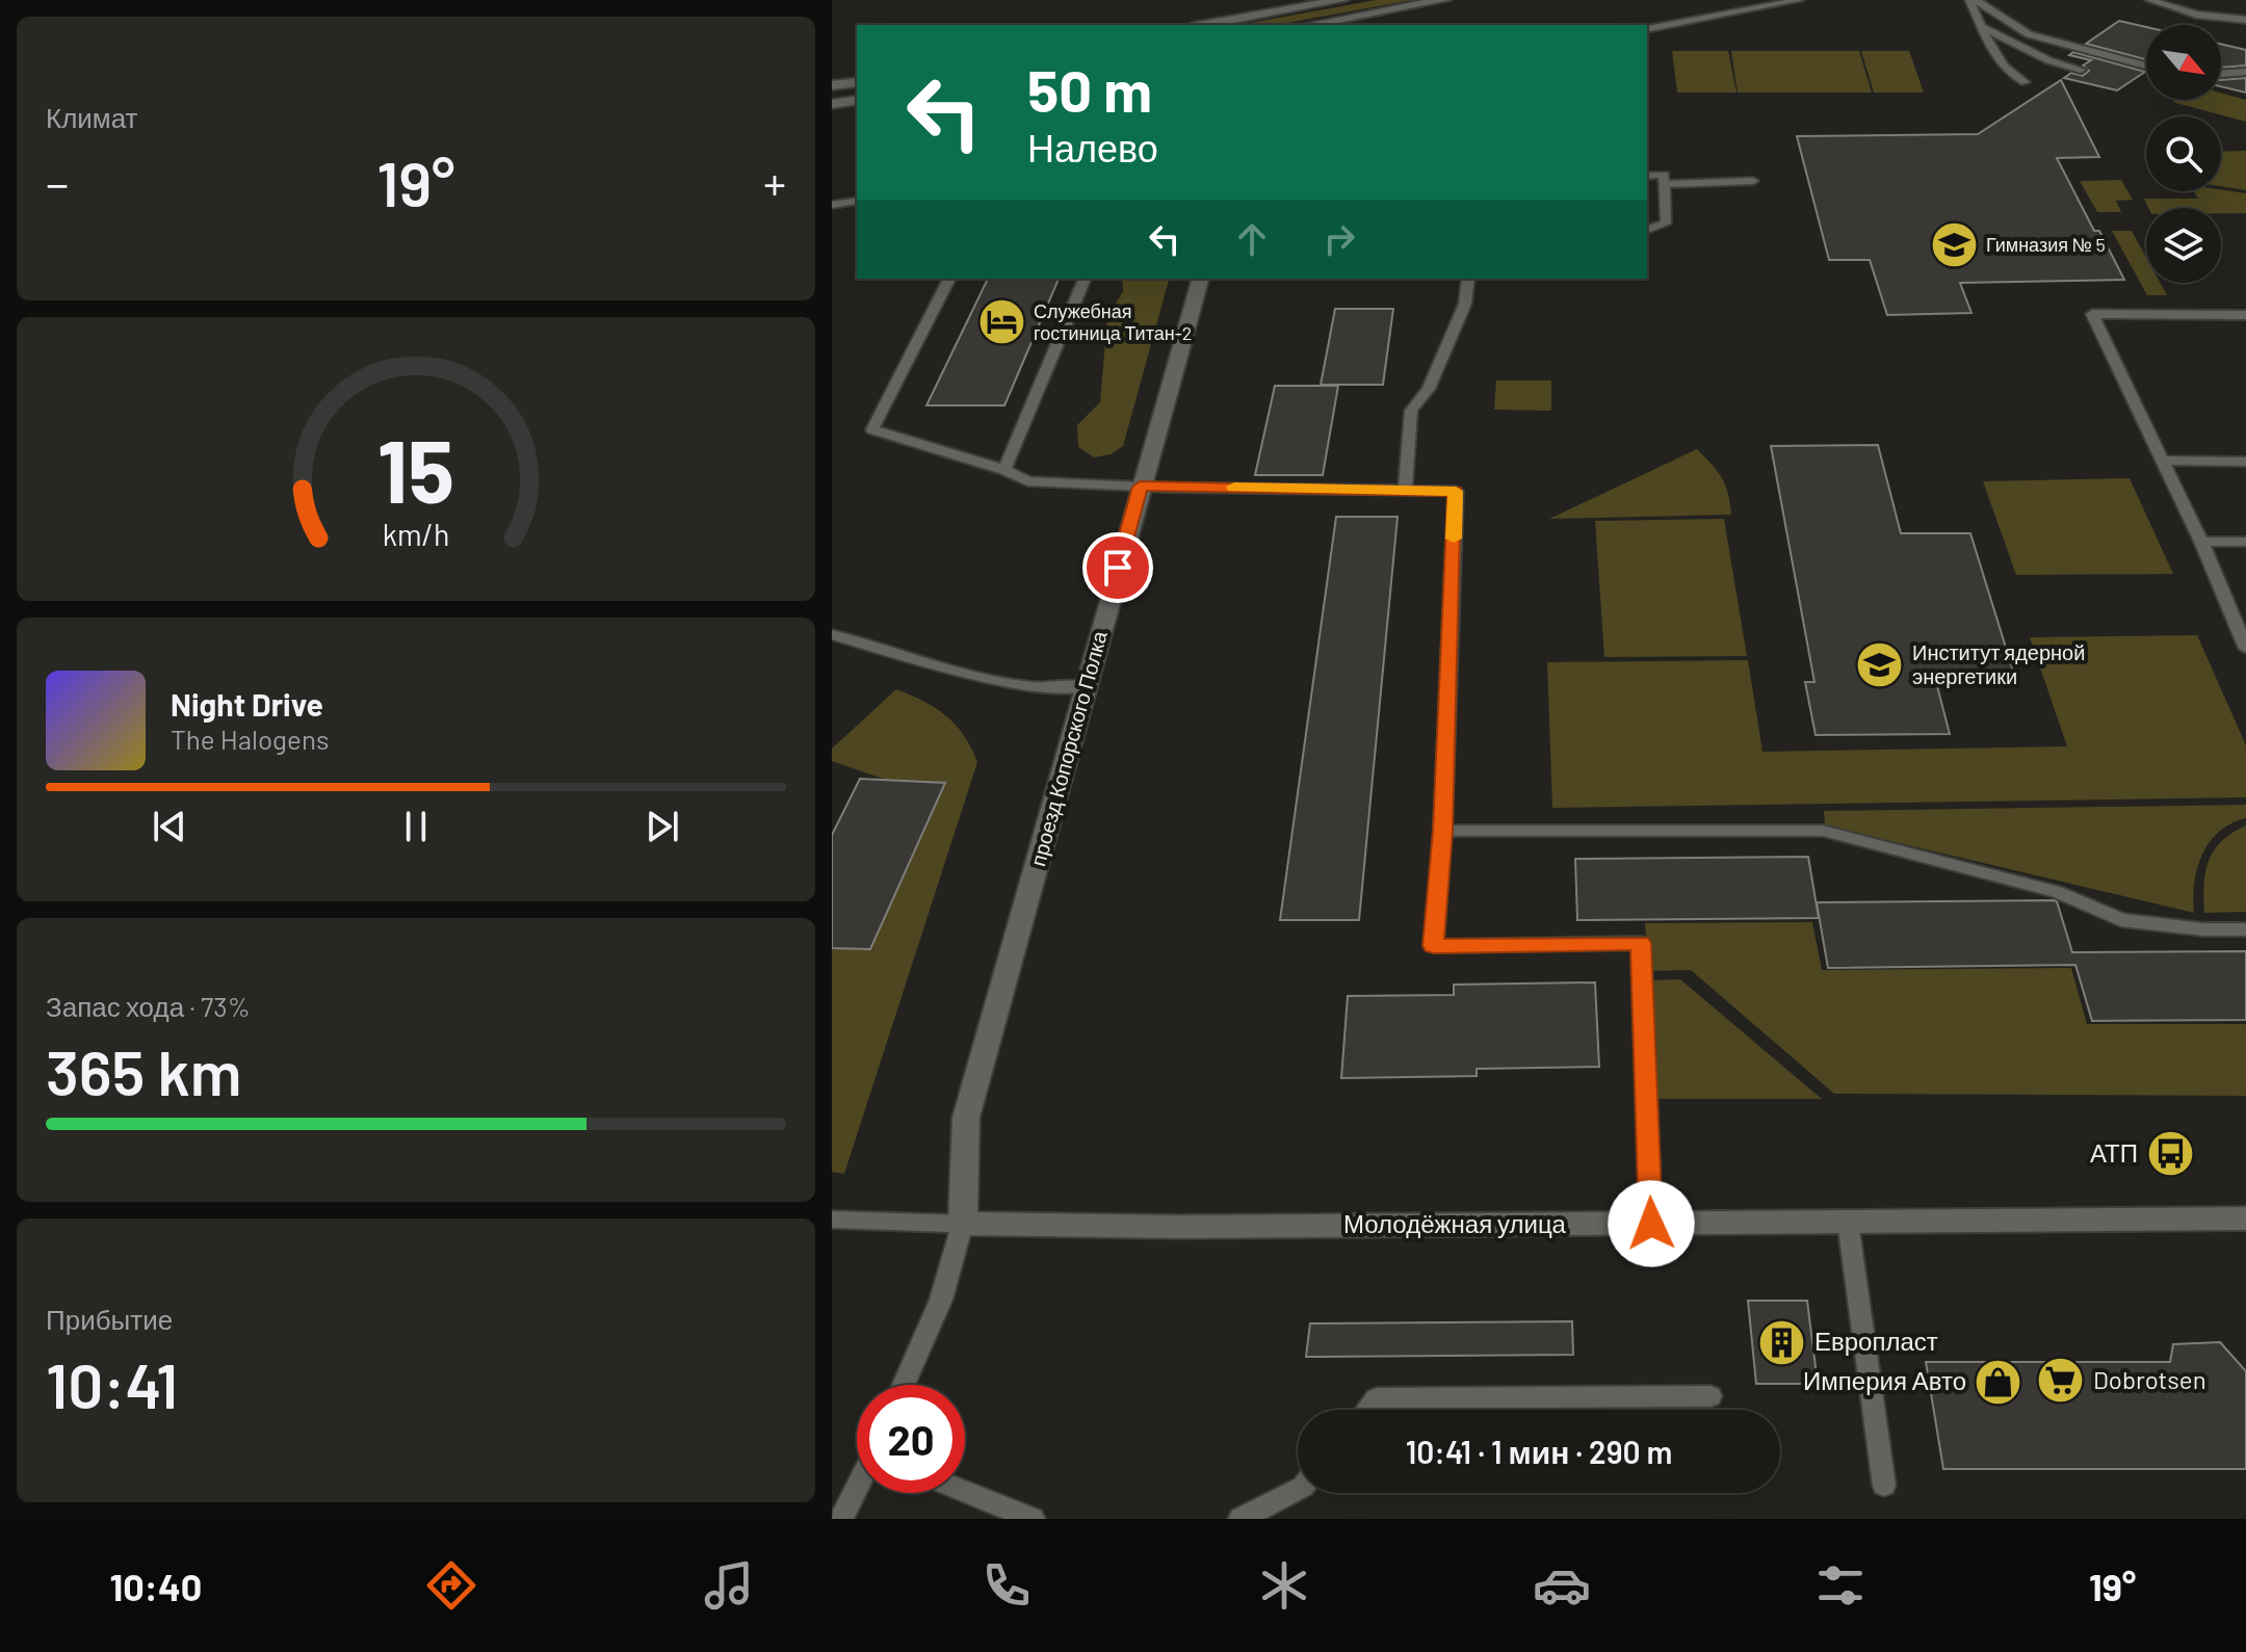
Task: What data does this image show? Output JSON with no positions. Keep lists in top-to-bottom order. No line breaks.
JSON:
{"streets":{"street":["проезд Копорского Полка","Молодёжная улица"]},"crossings":[["проезд Копорского Полка","Молодёжная улица"]],"places":{"school or university":["Гимназия № 5","Институт ядерной энергетики"],"hotel":["Служебная гостиница Титан-2"],"bus stop":["АТП"],"building":["Европласт"],"supermarket":["Dobrotsen"],"shop":["Империя Авто"]},"north":"bottom right","page":{"tile":["Климат",["Запас хода · 73%","365 km"],["Прибытие","10:41"]],"turn":["50 m","Налево"],"heat":["−","19°","+"],"song":["Night Drive","The Halogens"],"limit":"20","trip":"10:41 · 1 мин · 290 m","tabs":["10:40","19°"],"gauge":["15","km/h"]}}
